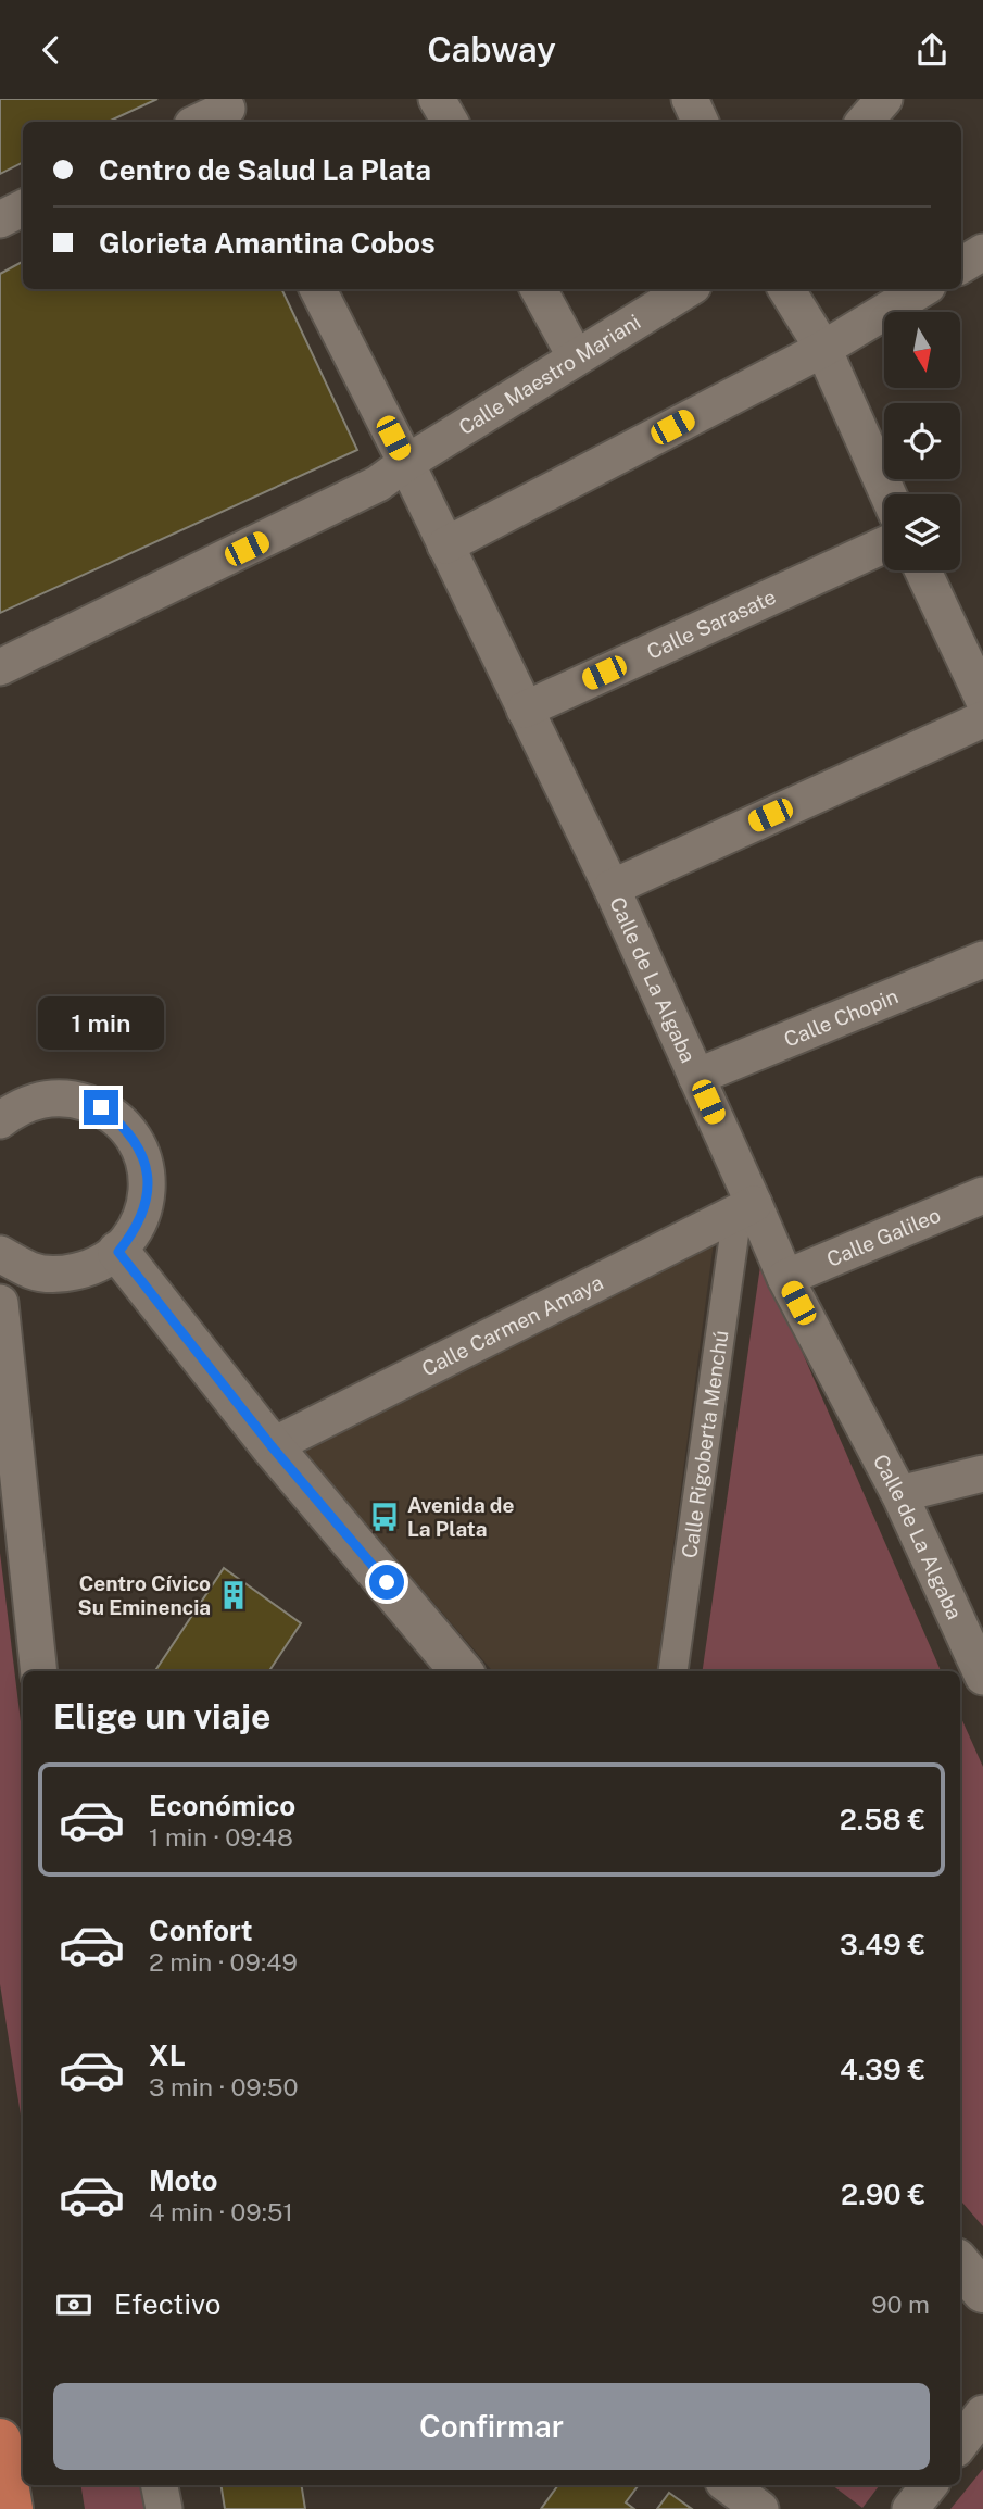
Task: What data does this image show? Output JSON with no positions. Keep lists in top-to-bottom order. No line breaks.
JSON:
{"streets":{"street":["Calle Maestro Mariani","Calle Sarasate","Calle de La Algaba","Calle Chopin","Calle Galileo","Calle Carmen Amaya","Calle Rigoberta Menchú"]},"crossings":[["Calle Maestro Mariani","Calle de La Algaba"],["Calle Sarasate","Calle de La Algaba"],["Calle de La Algaba","Calle Chopin"],["Calle de La Algaba","Calle Galileo"],["Calle de La Algaba","Calle Carmen Amaya"],["Calle de La Algaba","Calle Rigoberta Menchú"],["Calle Carmen Amaya","Calle Rigoberta Menchú"]],"places":{"bus stop":["Avenida de La Plata"],"building":["Centro Cívico Su Eminencia"]},"north":"bottom","page":{"header":"Cabway","banner":["Centro de Salud La Plata","Glorieta Amantina Cobos"],"bubble":"1 min","heading":"Elige un viaje","list":[{"name":"Económico","note":"1 min · 09:48","value":"2.58 €"},{"name":"Confort","note":"2 min · 09:49","value":"3.49 €"},{"name":"XL","note":"3 min · 09:50","value":"4.39 €"},{"name":"Moto","note":"4 min · 09:51","value":"2.90 €"}],"pay":["Efectivo","90 m"],"buttons":"Confirmar"}}
